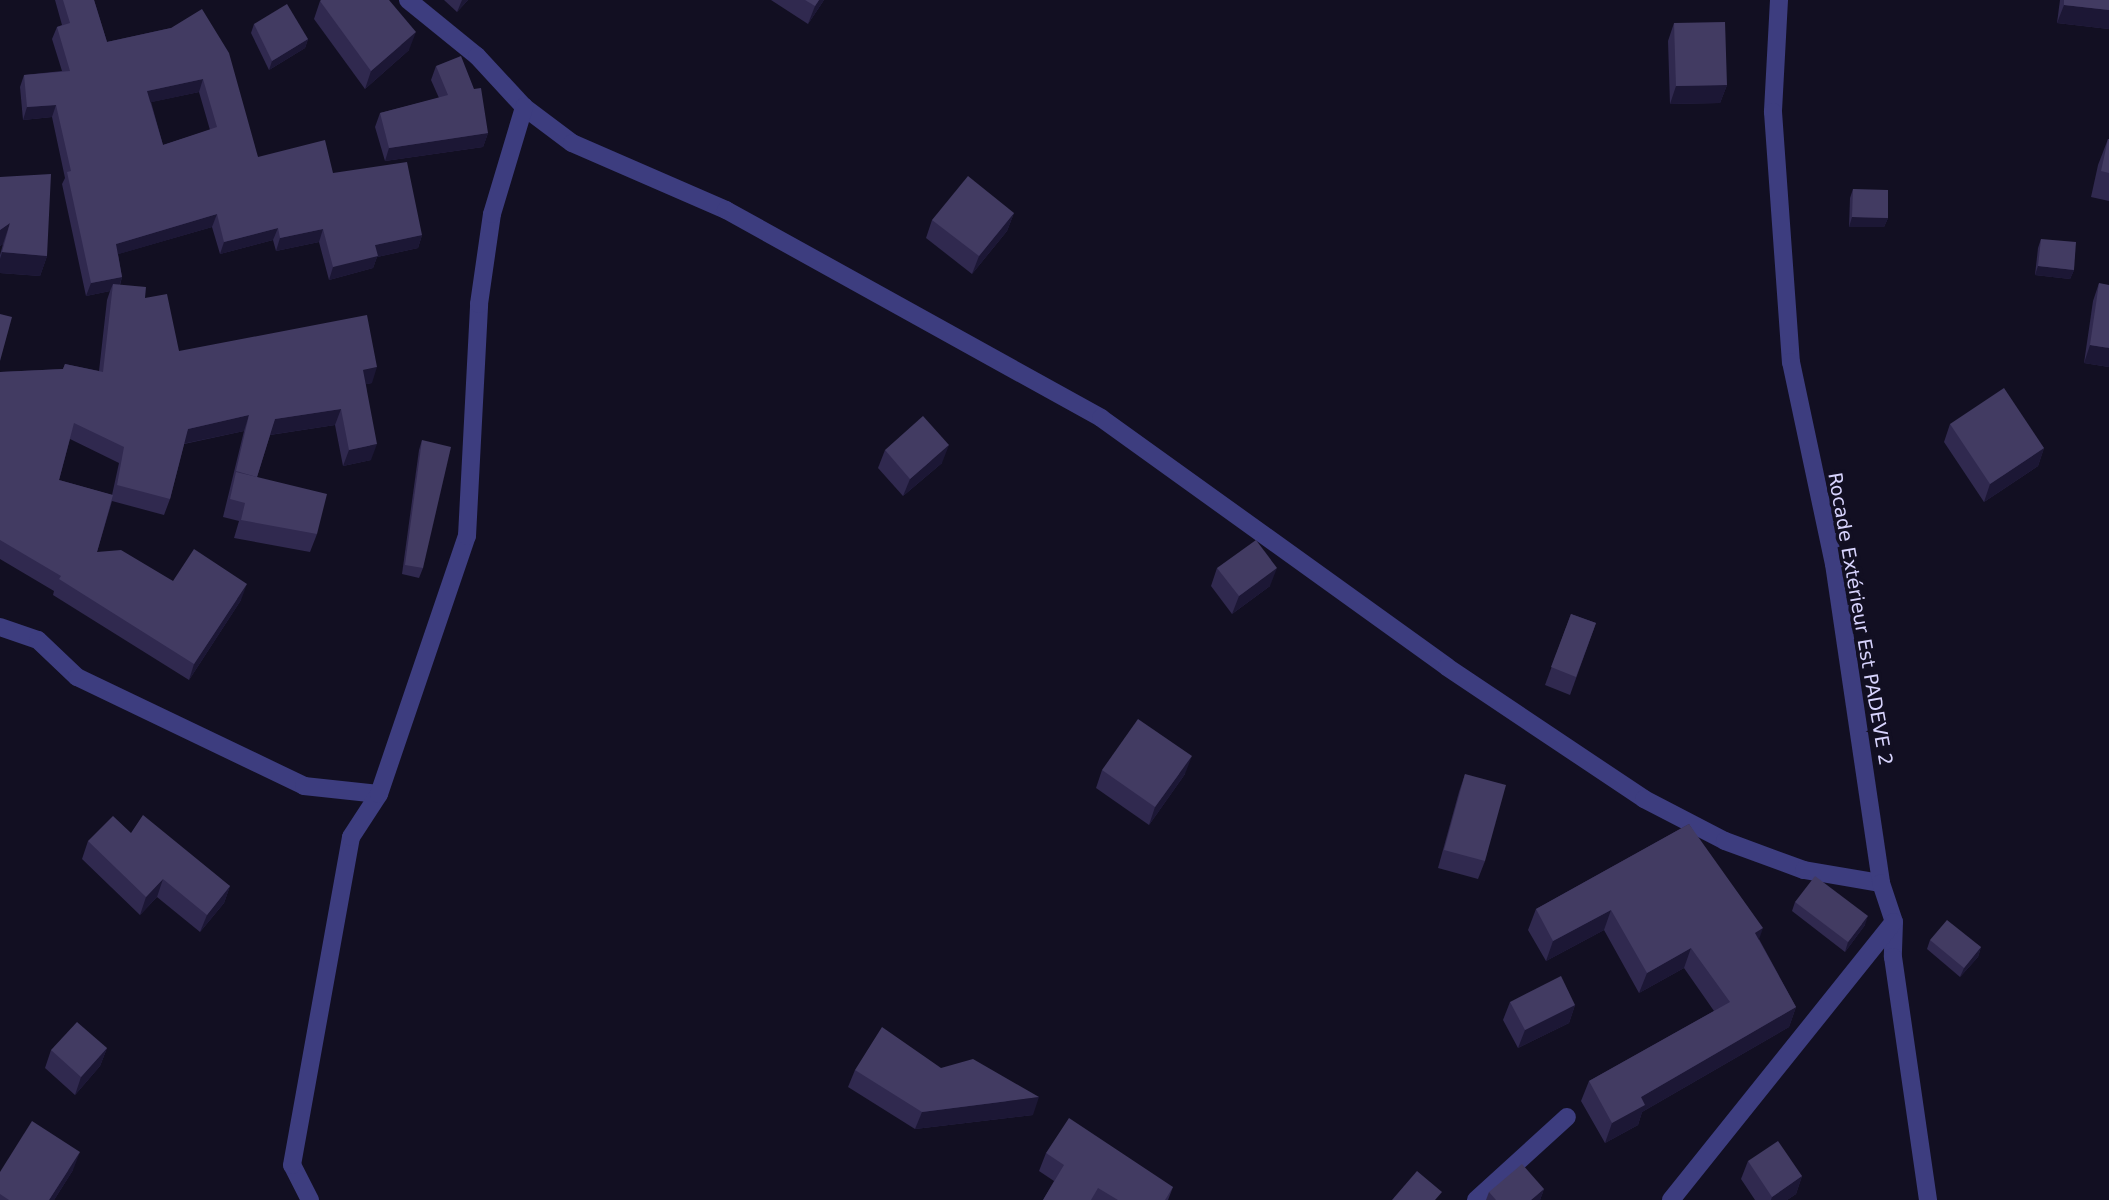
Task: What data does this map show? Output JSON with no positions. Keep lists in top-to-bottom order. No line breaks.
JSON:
{"streets":{"street":["Rocade Extérieur Est PADEVE 2"]}}
